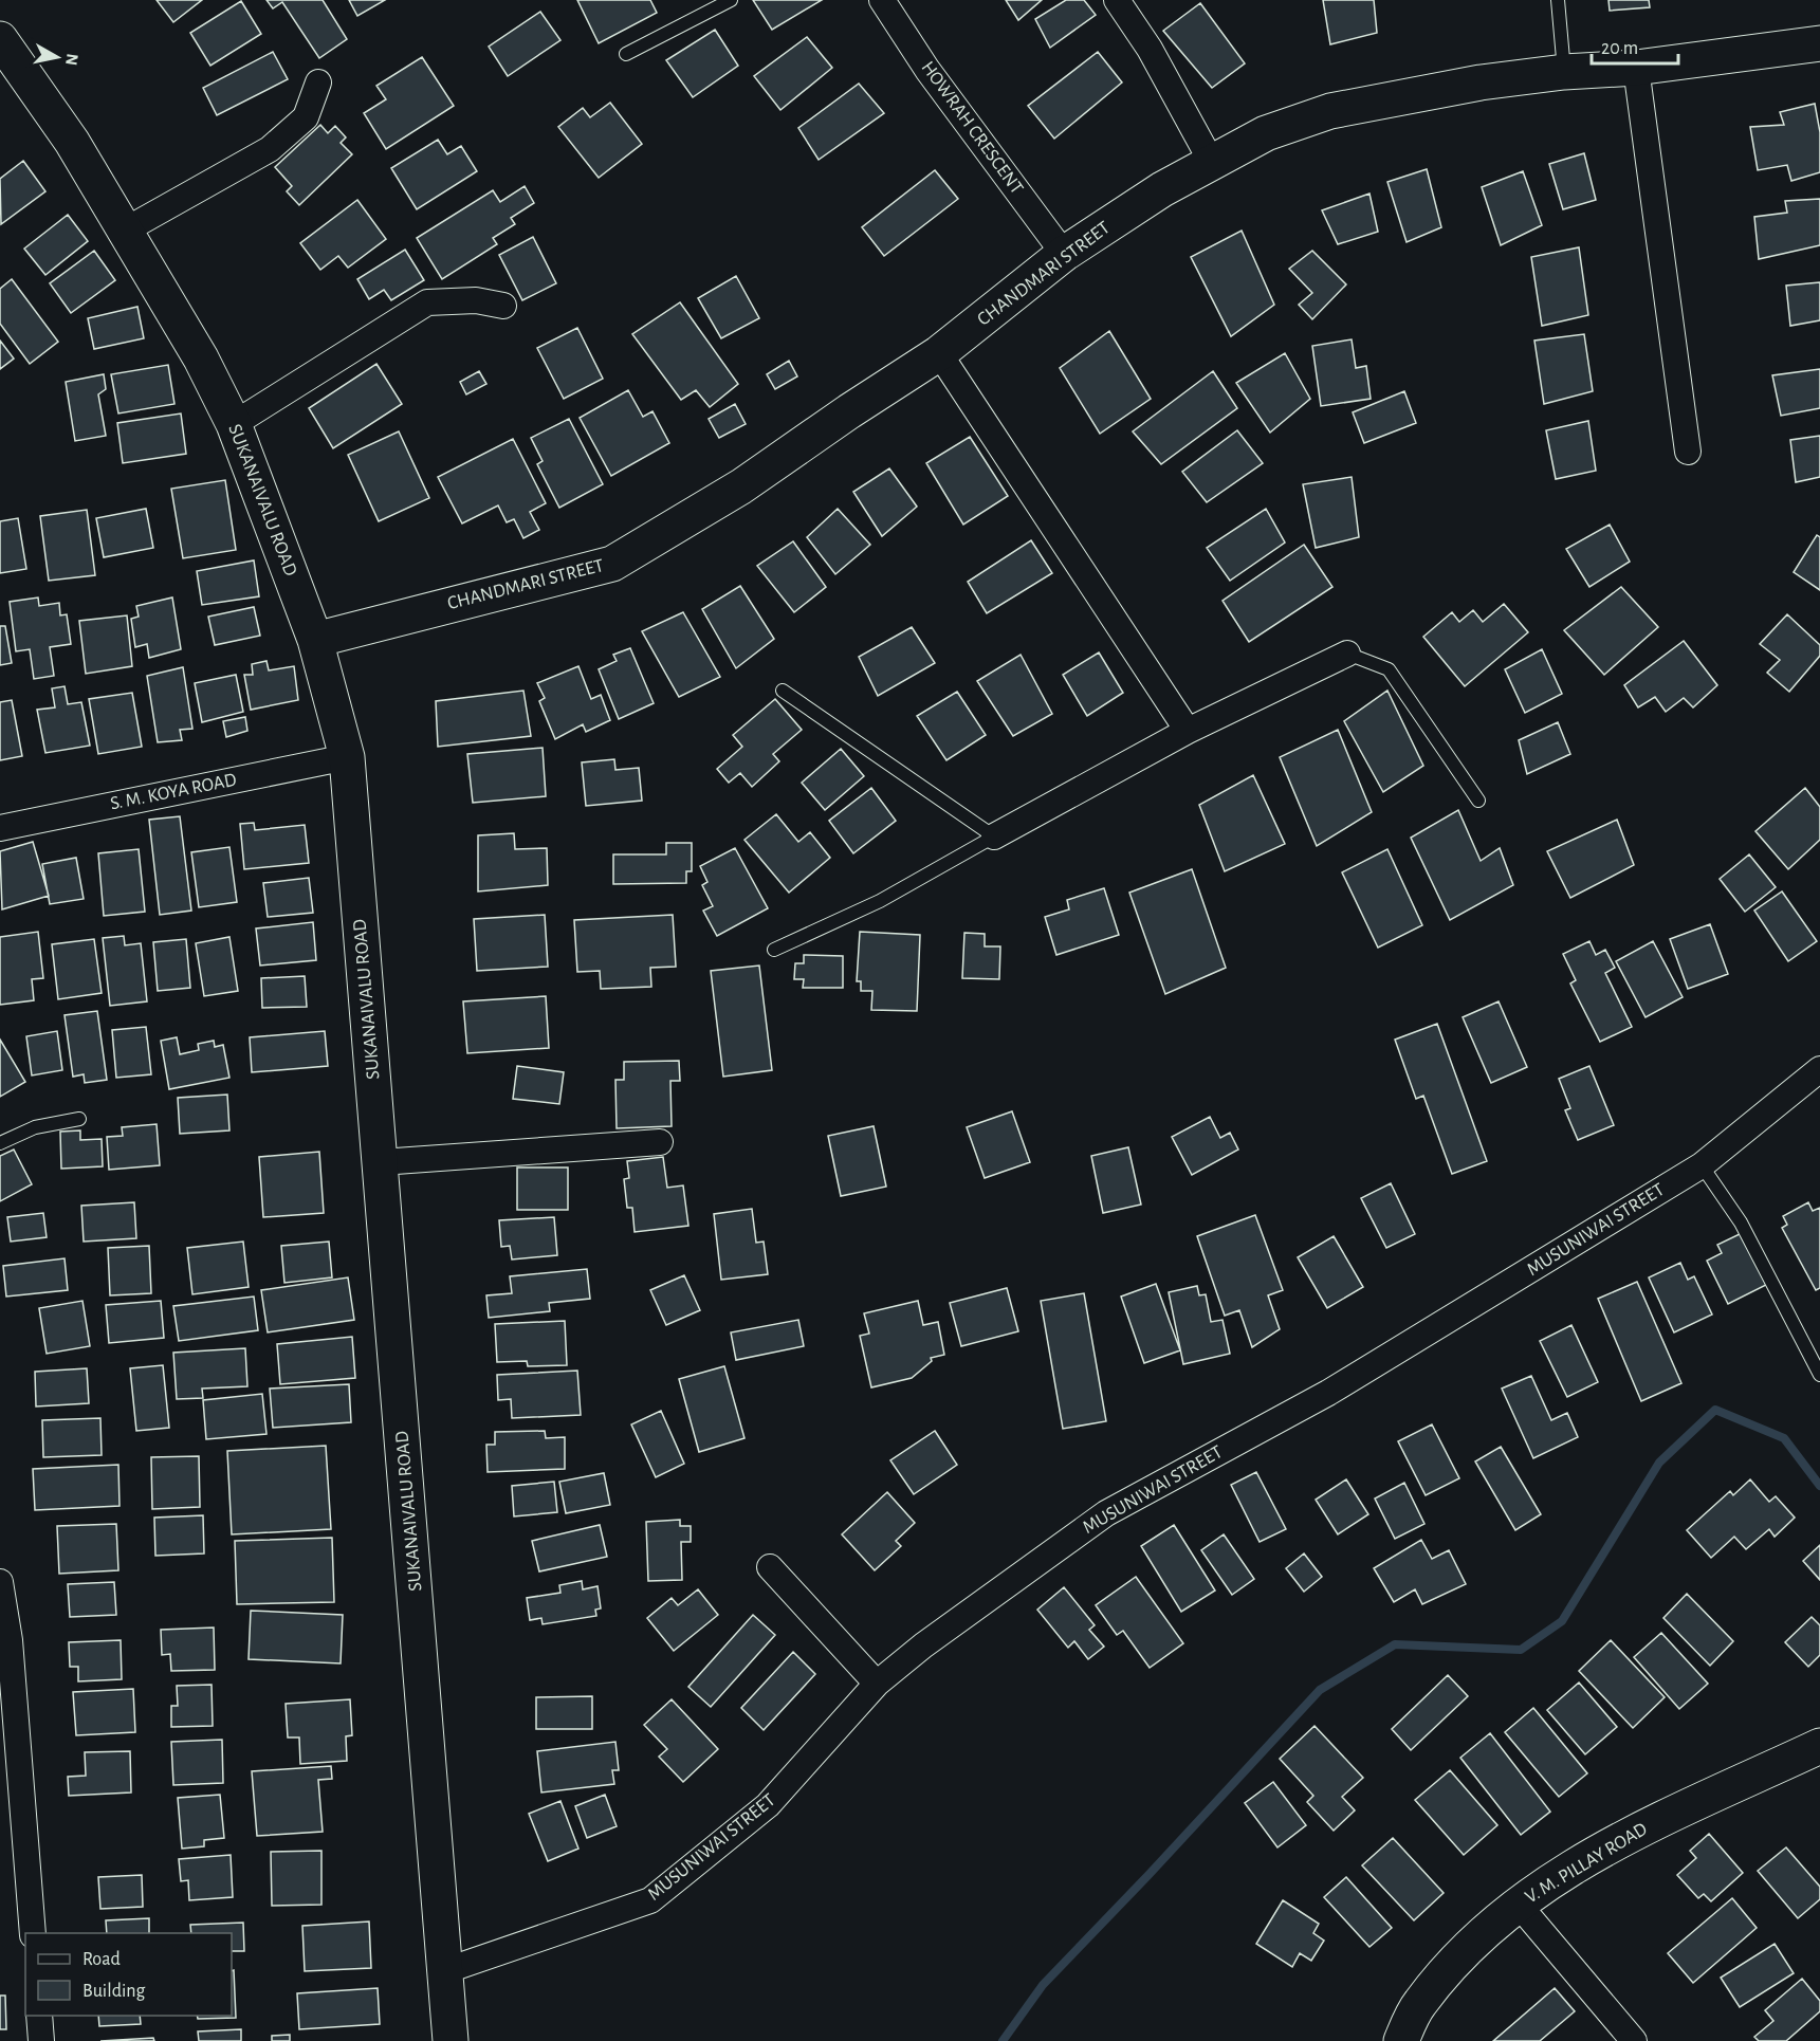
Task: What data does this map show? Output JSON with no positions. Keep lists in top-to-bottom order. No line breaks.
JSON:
{"streets":{"main road":["CHANDMARI STREET","SUKANAIVALU ROAD","V. M. PILLAY ROAD"],"street":["HOWRAH CRESCENT","S. M. KOYA ROAD","MUSUNIWAI STREET"]},"crossings":[["HOWRAH CRESCENT","CHANDMARI STREET"],["CHANDMARI STREET","SUKANAIVALU ROAD"],["SUKANAIVALU ROAD","S. M. KOYA ROAD"],["SUKANAIVALU ROAD","MUSUNIWAI STREET"]],"legend":["Road","Building"],"scale_bar":"20 m","north":"right"}
